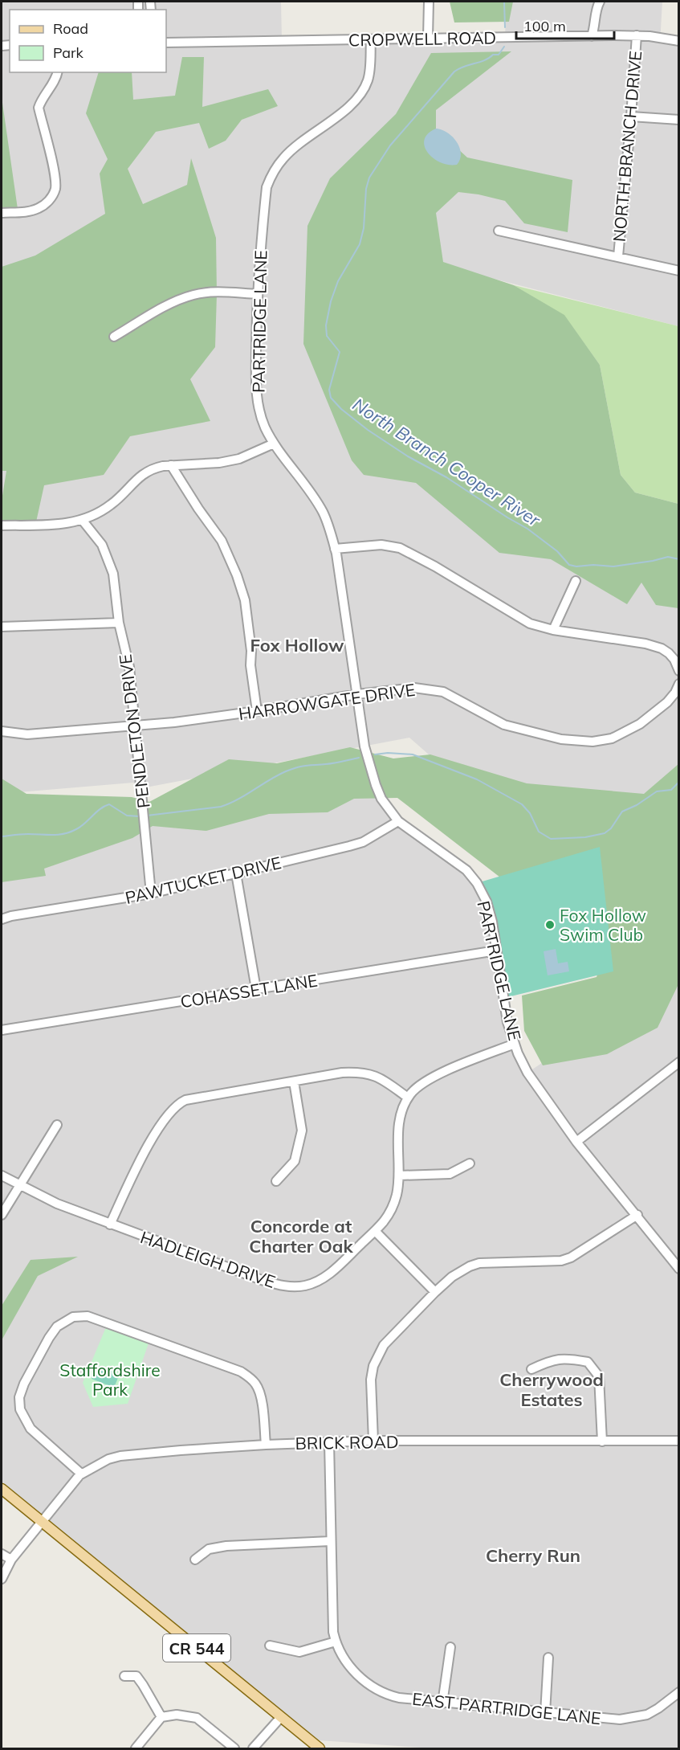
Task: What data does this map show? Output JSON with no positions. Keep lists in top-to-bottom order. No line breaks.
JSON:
{"streets":{"main road":["CR 544"],"street":["CROPWELL ROAD","NORTH BRANCH DRIVE","PARTRIDGE LANE","HARROWGATE DRIVE","PENDLETON DRIVE","PAWTUCKET DRIVE","COHASSET LANE","HADLEIGH DRIVE","BRICK ROAD","EAST PARTRIDGE LANE"]},"crossings":[["CROPWELL ROAD","NORTH BRANCH DRIVE"],["CROPWELL ROAD","PARTRIDGE LANE"],["PARTRIDGE LANE","HARROWGATE DRIVE"],["PARTRIDGE LANE","PAWTUCKET DRIVE"],["PARTRIDGE LANE","COHASSET LANE"],["PARTRIDGE LANE","HADLEIGH DRIVE"],["HARROWGATE DRIVE","PENDLETON DRIVE"],["PENDLETON DRIVE","PAWTUCKET DRIVE"],["BRICK ROAD","CR 544"]],"districts":["Fox Hollow","Concorde at Charter Oak","Cherrywood Estates","Cherry Run"],"water":["North Branch Cooper River"],"parks":["Staffordshire Park"],"places":["Fox Hollow Swim Club"],"legend":["Road","Park"],"scale_bar":"100 m"}
